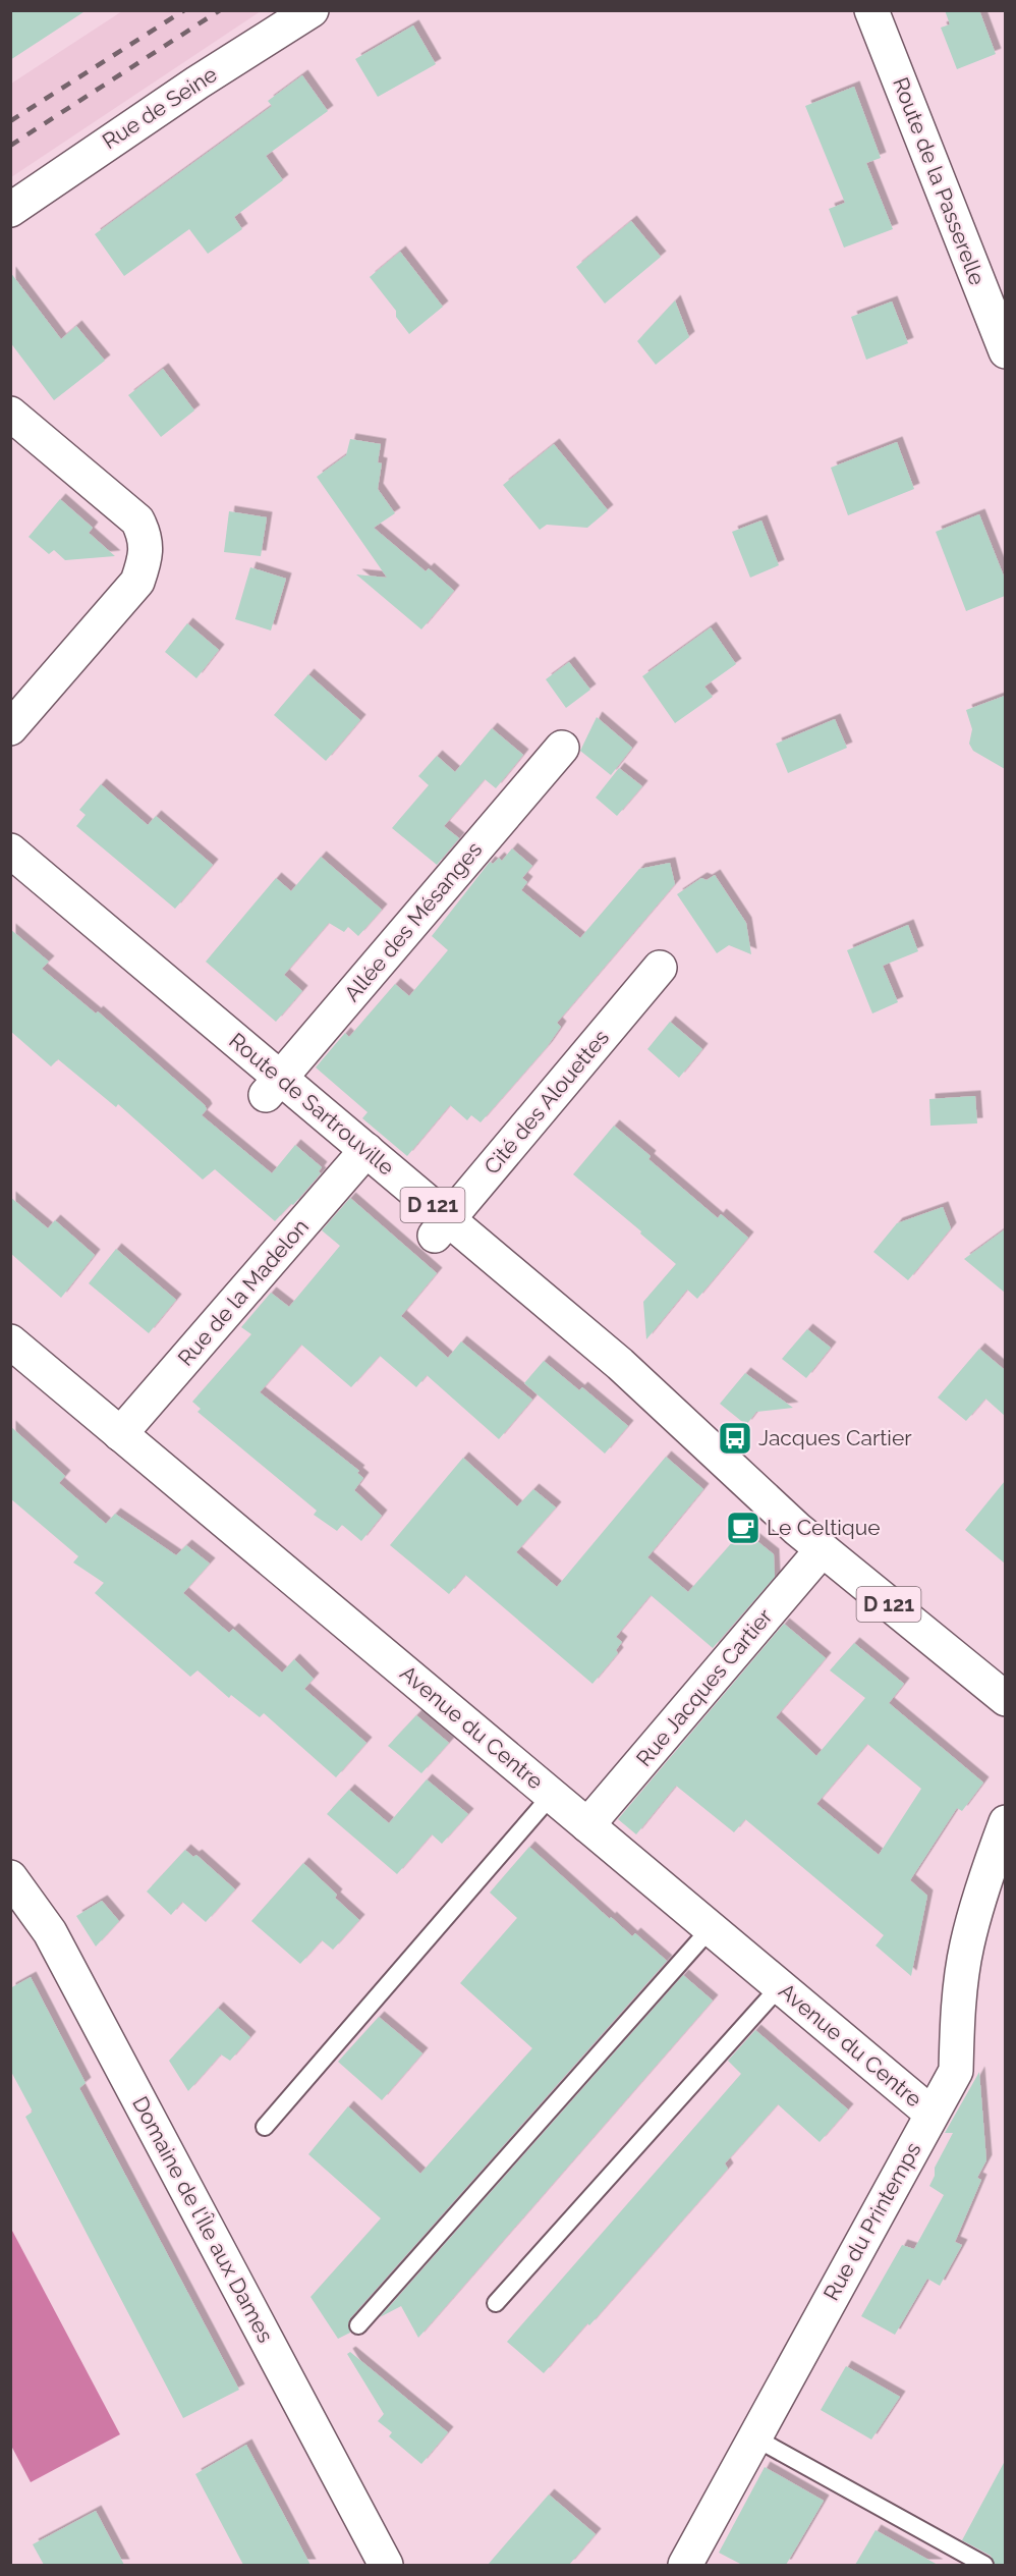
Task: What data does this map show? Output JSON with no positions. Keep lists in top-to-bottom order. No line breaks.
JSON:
{"streets":{"street":["Rue de Seine","Route de la Passerelle","Allée des Mésanges","Cité des Alouettes","Route de Sartrouville","D 121","Rue de la Madelon","Rue Jacques Cartier","Avenue du Centre","Domaine de l'Île aux Dames","Rue du Printemps"]},"crossings":[["Allée des Mésanges","Route de Sartrouville"],["Cité des Alouettes","Route de Sartrouville"],["Route de Sartrouville","Rue de la Madelon"],["Route de Sartrouville","Rue Jacques Cartier"],["Rue de la Madelon","Avenue du Centre"],["Rue Jacques Cartier","Avenue du Centre"],["Avenue du Centre","Rue du Printemps"]],"places":{"bus stop":["Jacques Cartier"],"cafe":["Le Celtique"]}}
